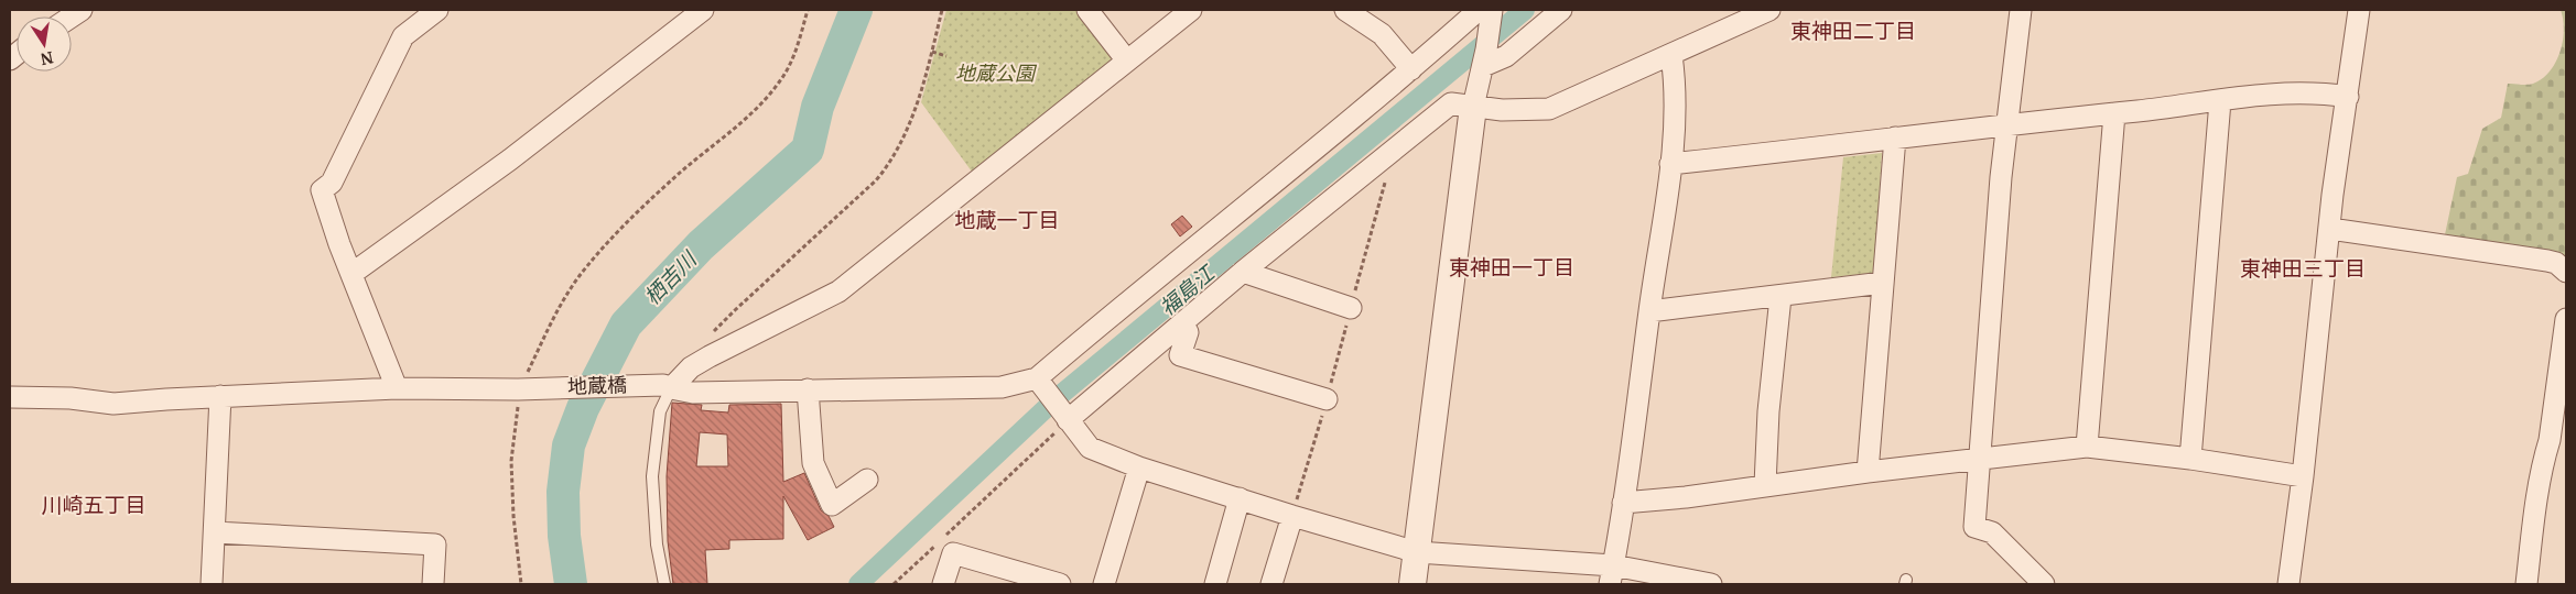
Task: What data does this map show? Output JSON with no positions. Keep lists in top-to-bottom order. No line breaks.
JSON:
{"streets":{"street":["地蔵橋"]},"districts":["東神田二丁目","地蔵一丁目","東神田一丁目","東神田三丁目","川崎五丁目"],"water":["栖吉川","福島江"],"parks":["地蔵公園"],"north":"bottom"}
